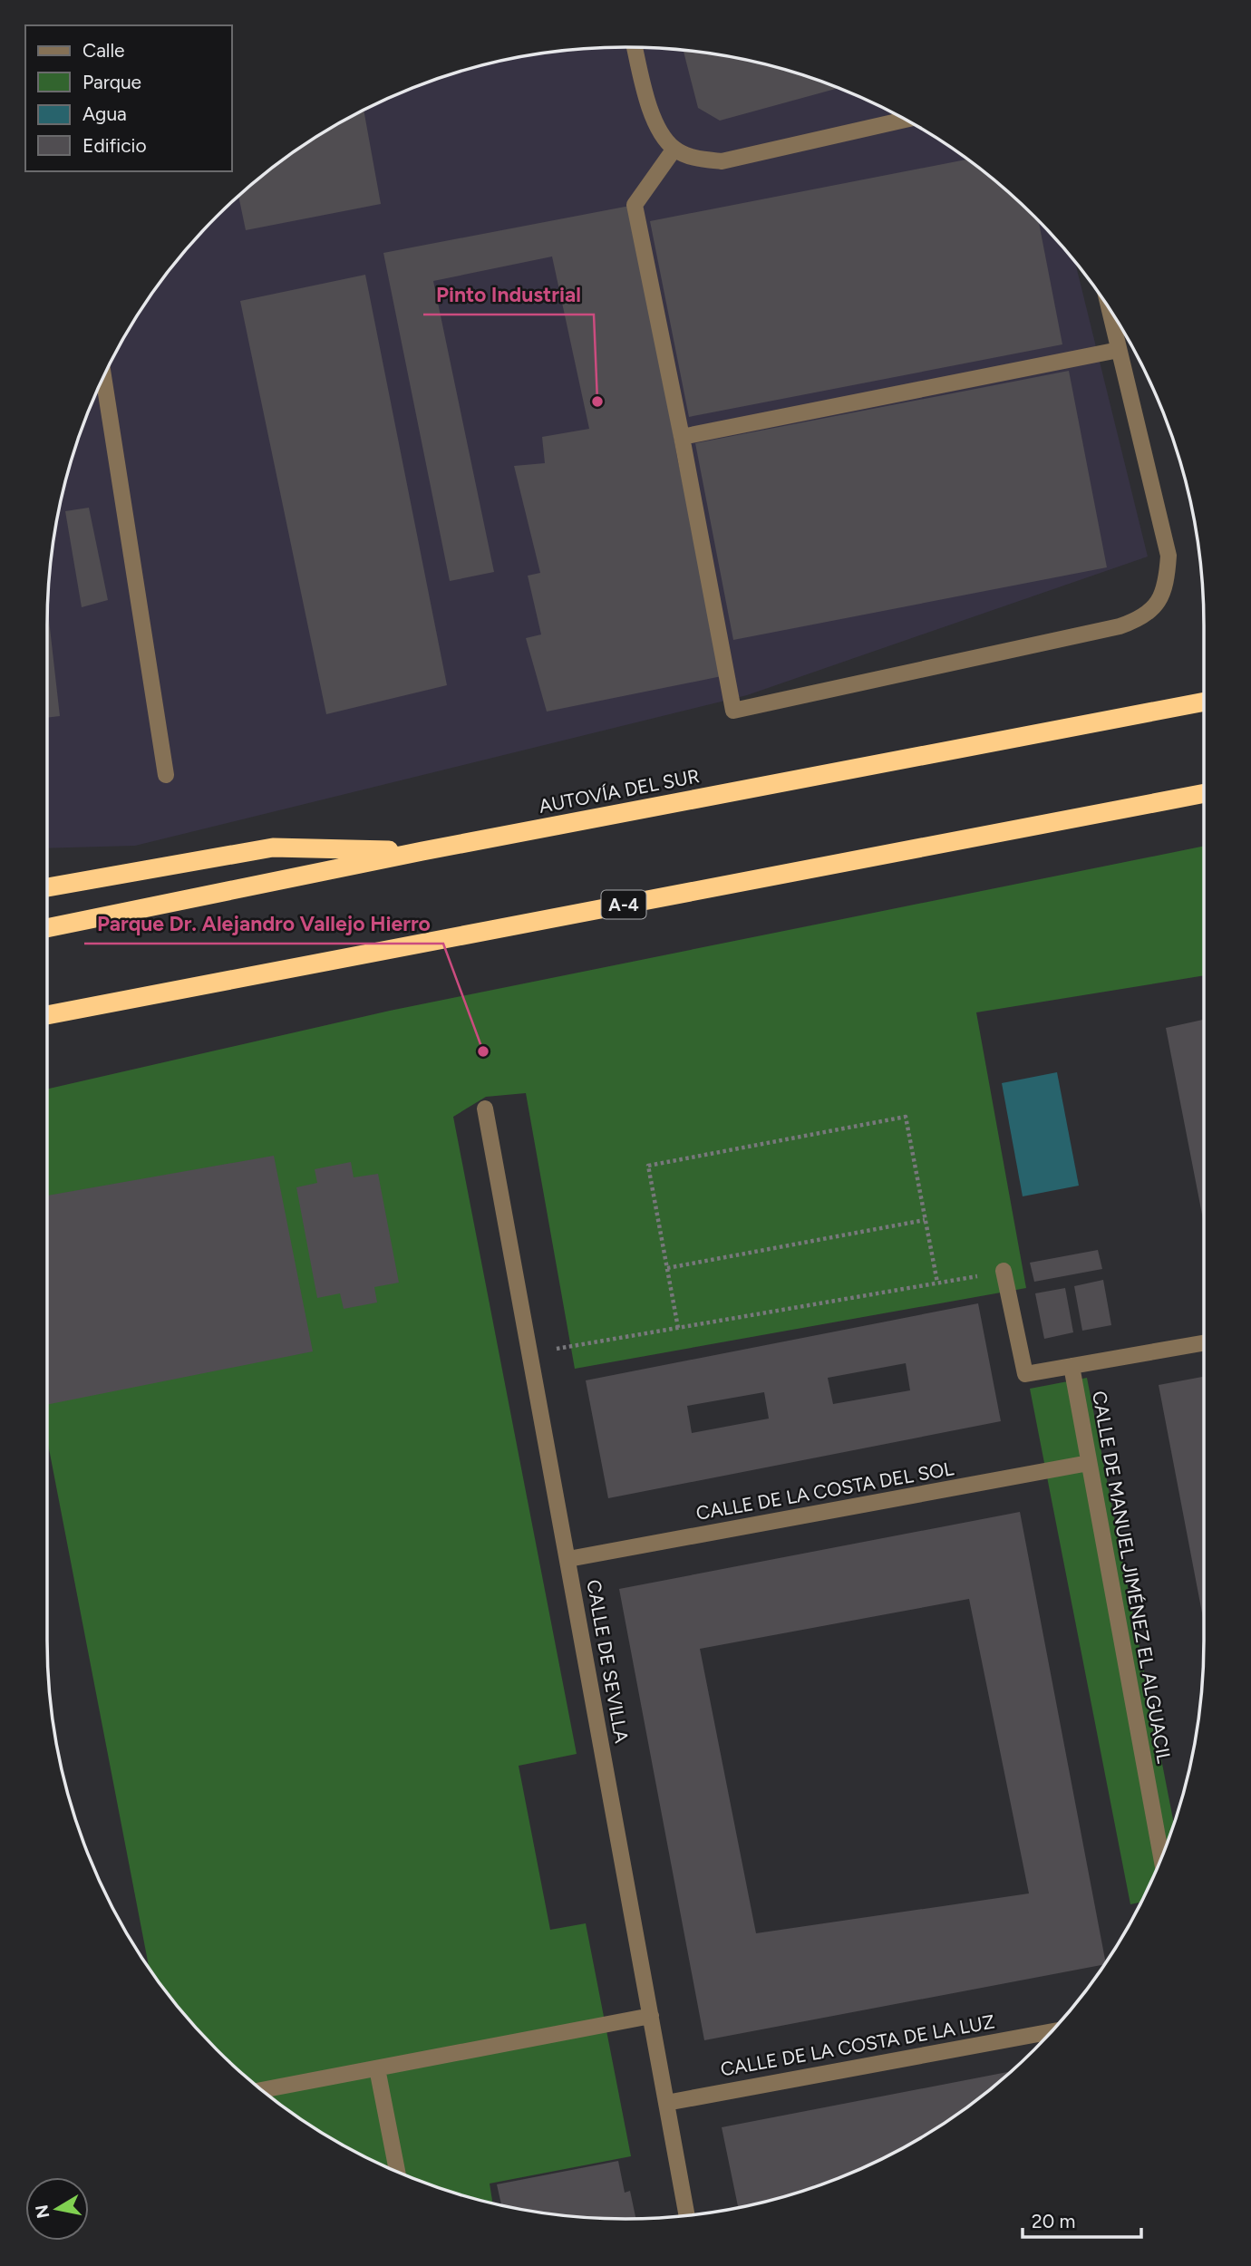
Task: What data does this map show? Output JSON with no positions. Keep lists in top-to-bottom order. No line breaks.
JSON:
{"streets":{"highway":["AUTOVÍA DEL SUR","A-4"],"street":["CALLE DE LA COSTA DEL SOL","CALLE DE MANUEL JIMÉNEZ EL ALGUACIL","CALLE DE SEVILLA","CALLE DE LA COSTA DE LA LUZ"]},"crossings":[["CALLE DE LA COSTA DEL SOL","CALLE DE MANUEL JIMÉNEZ EL ALGUACIL"],["CALLE DE LA COSTA DEL SOL","CALLE DE SEVILLA"],["CALLE DE SEVILLA","CALLE DE LA COSTA DE LA LUZ"]],"places":["Pinto Industrial","Parque Dr. Alejandro Vallejo Hierro"],"legend":["Calle","Parque","Agua","Edificio"],"scale_bar":"20 m","north":"left"}
